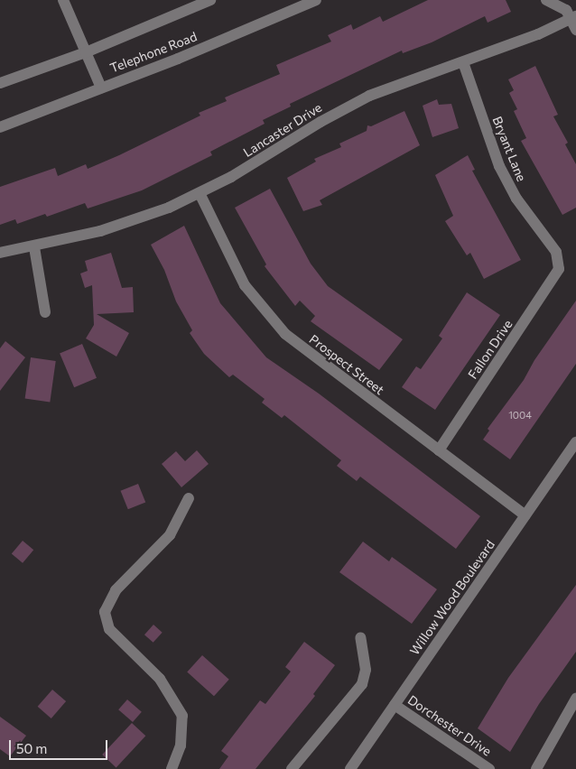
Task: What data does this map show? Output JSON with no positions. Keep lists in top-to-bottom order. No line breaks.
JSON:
{"streets":{"street":["Telephone Road","Lancaster Drive","Bryant Lane","Fallon Drive","Prospect Street","Willow Wood Boulevard","Dorchester Drive"]},"crossings":[["Lancaster Drive","Bryant Lane"],["Lancaster Drive","Prospect Street"],["Bryant Lane","Fallon Drive"],["Fallon Drive","Prospect Street"],["Prospect Street","Willow Wood Boulevard"],["Willow Wood Boulevard","Dorchester Drive"]],"house_numbers":["1004"],"scale_bar":"50 m"}
